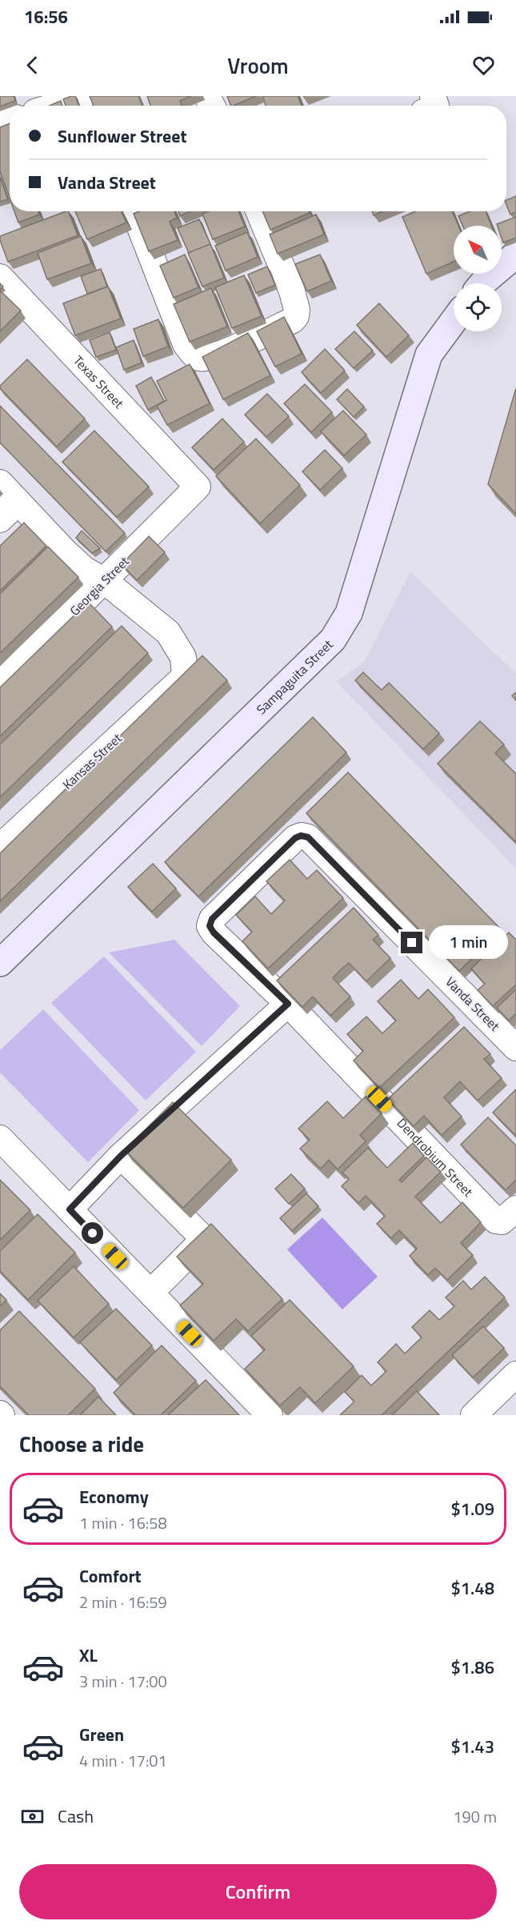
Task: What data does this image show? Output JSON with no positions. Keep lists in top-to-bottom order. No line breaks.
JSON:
{"streets":{"main road":["Sampaguita Street"],"street":["Texas Street","Georgia Street","Kansas Street","Vanda Street","Dendrobium Street"]},"crossings":[["Texas Street","Georgia Street"],["Georgia Street","Kansas Street"],["Vanda Street","Dendrobium Street"]],"north":"top left","page":{"status":"16:56","header":"Vroom","banner":["Sunflower Street","Vanda Street"],"bubble":"1 min","heading":"Choose a ride","list":[{"name":"Economy","note":"1 min · 16:58","value":"$1.09"},{"name":"Comfort","note":"2 min · 16:59","value":"$1.48"},{"name":"XL","note":"3 min · 17:00","value":"$1.86"},{"name":"Green","note":"4 min · 17:01","value":"$1.43"}],"pay":["Cash","190 m"],"buttons":"Confirm"}}
